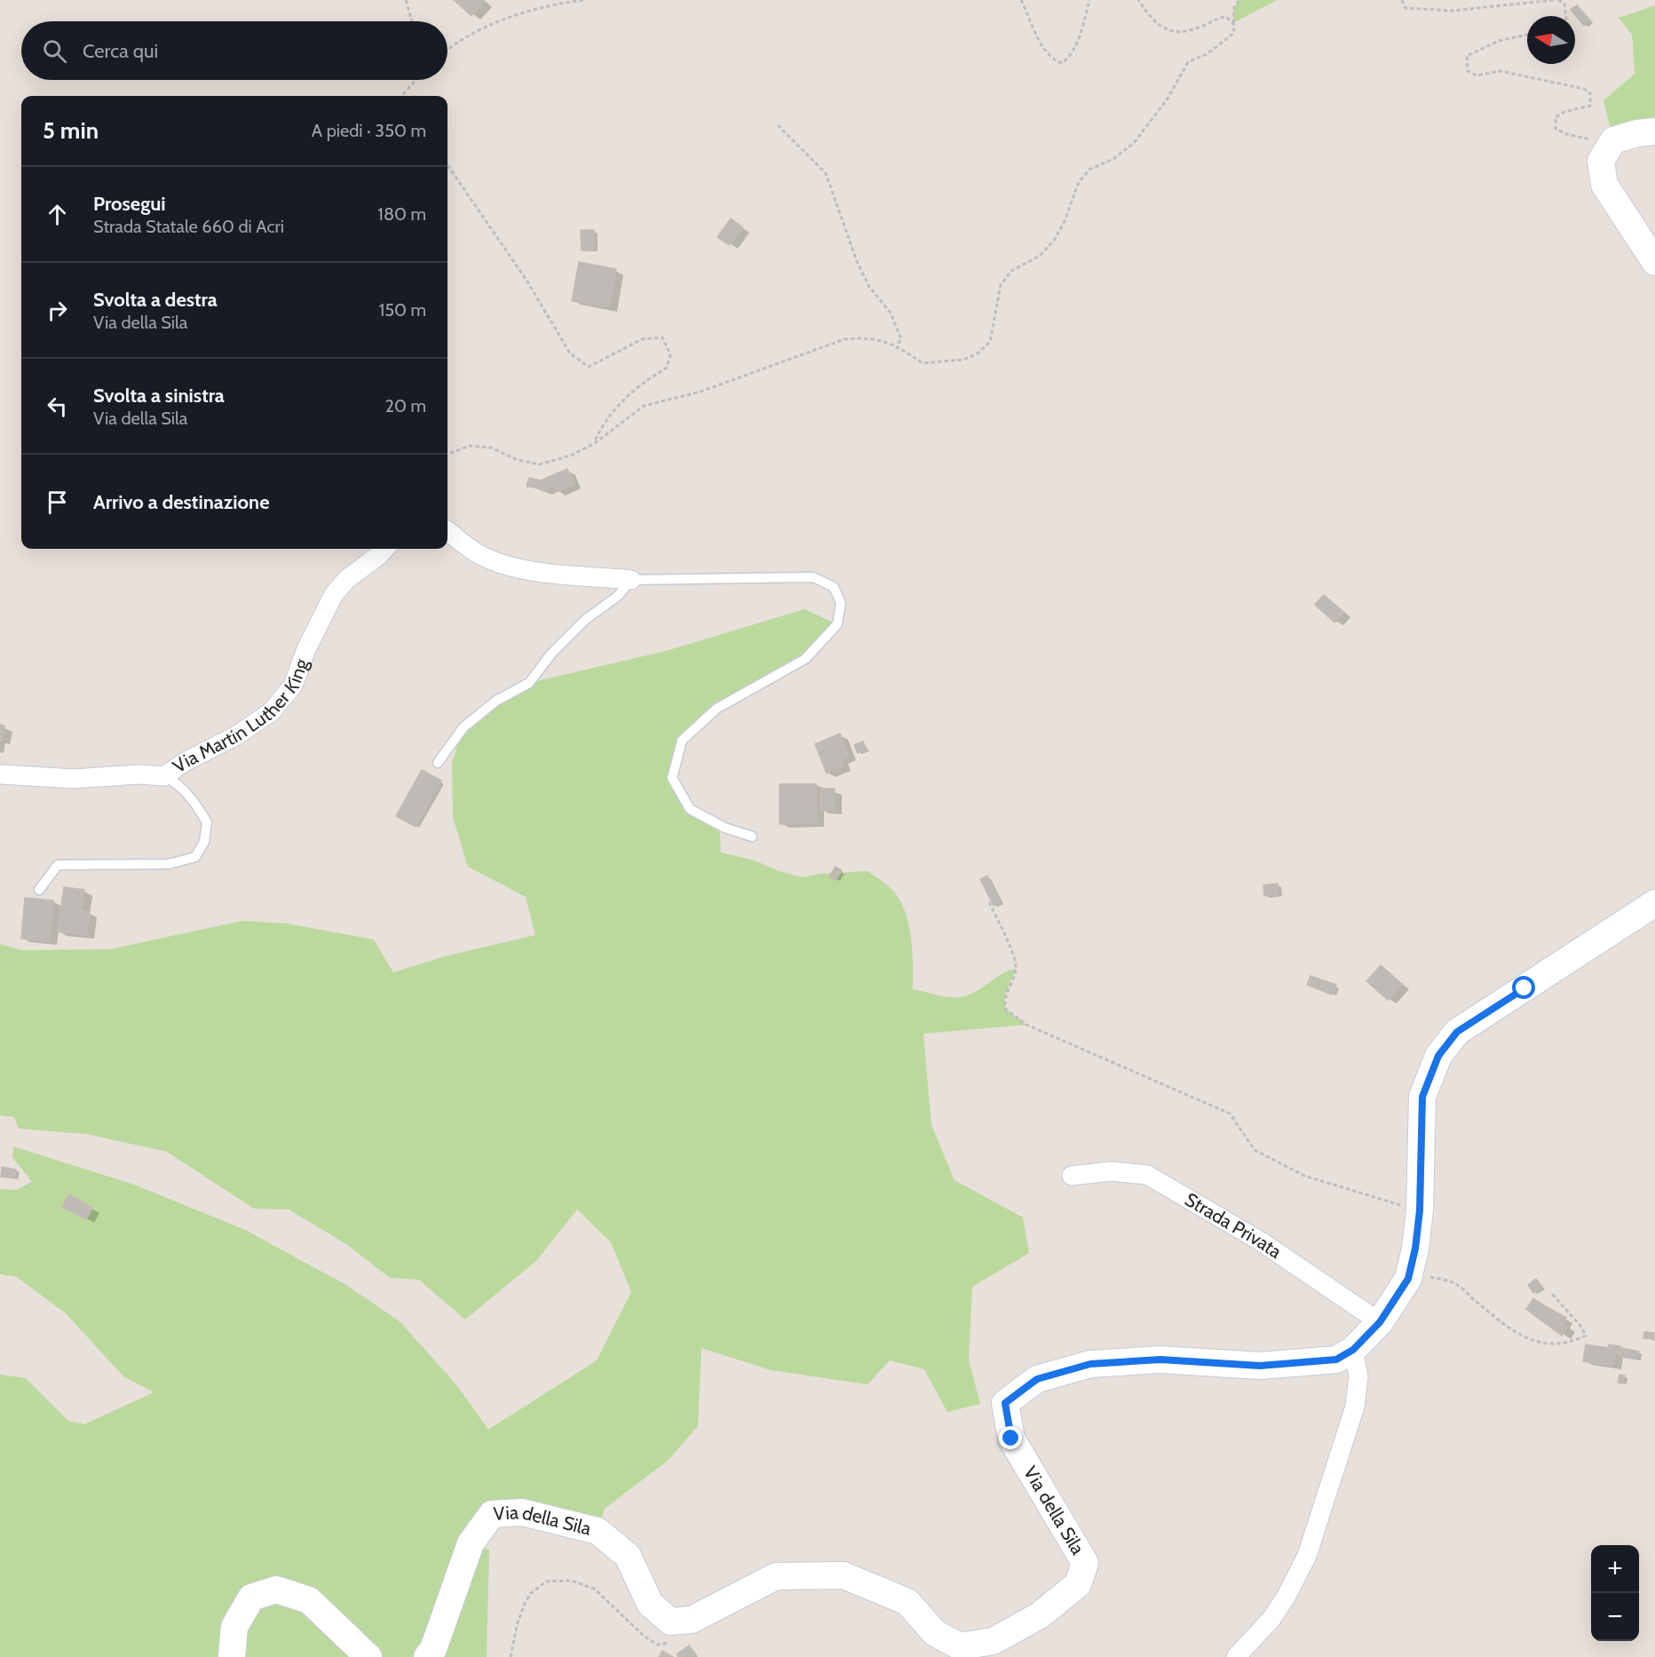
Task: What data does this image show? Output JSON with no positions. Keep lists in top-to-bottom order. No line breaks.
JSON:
{"streets":{"main road":["Via della Sila"],"street":["Via Martin Luther King","Strada Privata"]},"north":"left","page":{"search":"Cerca qui","heading":["5 min","A piedi · 350 m"],"list":[["Prosegui","Strada Statale 660 di Acri","180 m"],["Svolta a destra","Via della Sila","150 m"],["Svolta a sinistra","Via della Sila","20 m"],"Arrivo a destinazione"],"map_buttons":["+","−"]}}
